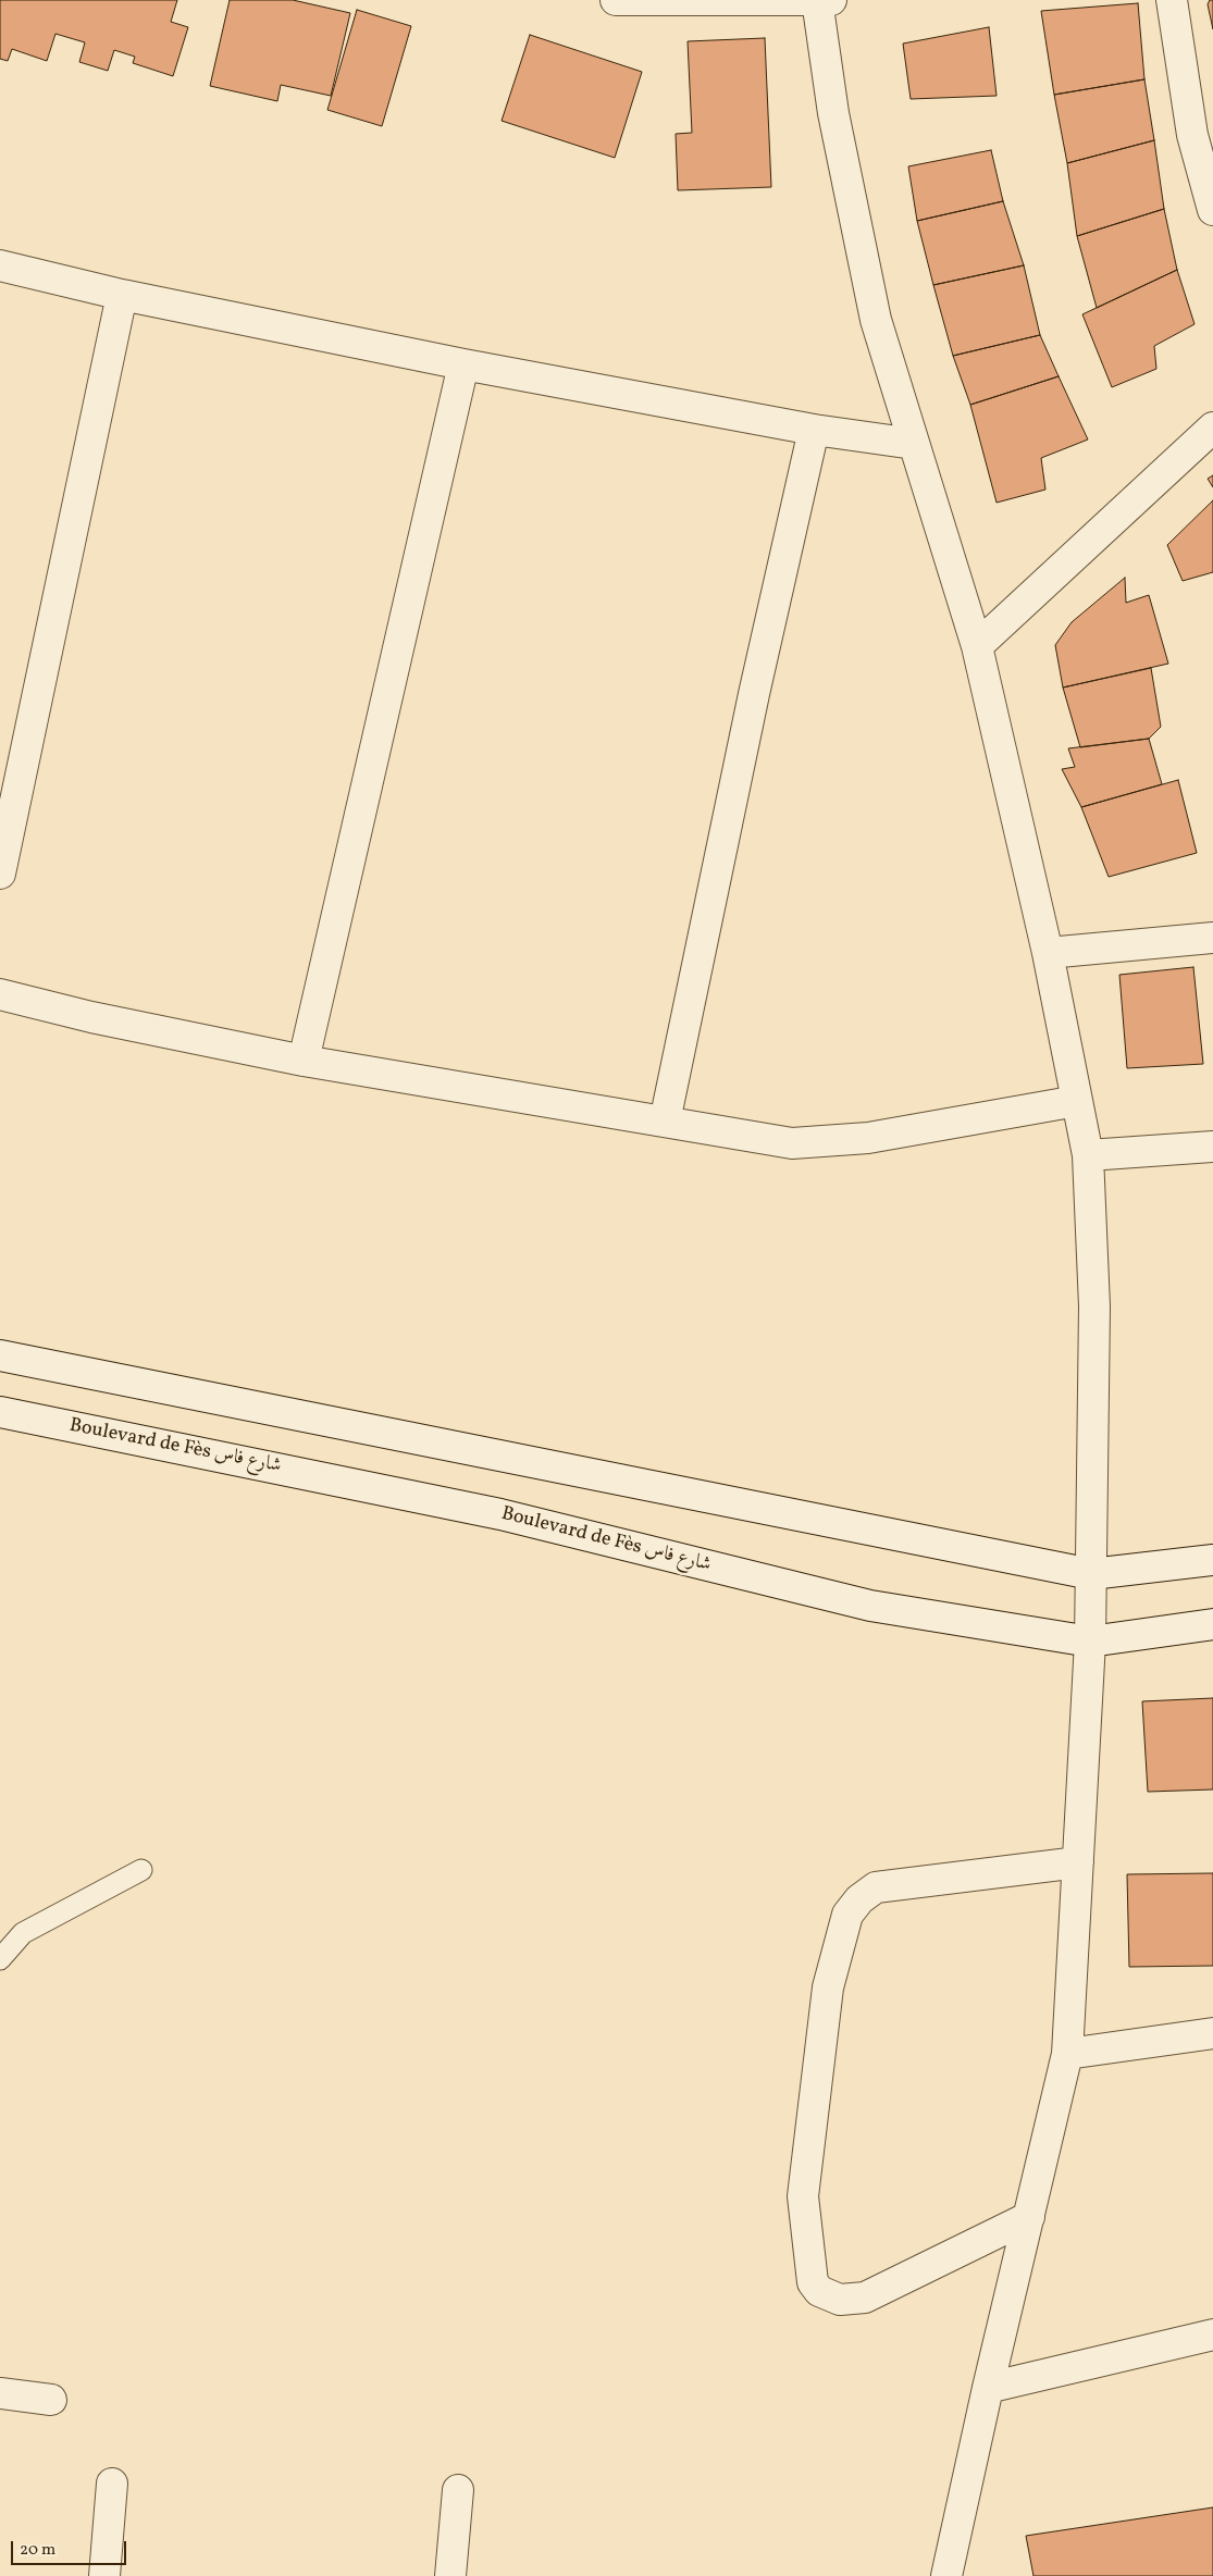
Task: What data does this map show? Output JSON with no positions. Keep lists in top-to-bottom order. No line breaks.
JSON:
{"streets":{"street":["Boulevard de Fès شارع فاس"]},"scale_bar":"20 m"}
